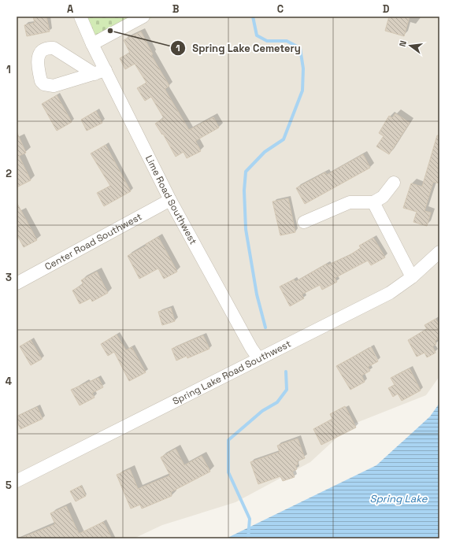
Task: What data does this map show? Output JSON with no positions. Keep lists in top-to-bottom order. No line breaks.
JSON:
{"streets":{"street":["Lime Road Southwest","Center Road Southwest","Spring Lake Road Southwest"]},"crossings":[["Lime Road Southwest","Center Road Southwest"],["Lime Road Southwest","Spring Lake Road Southwest"]],"water":["Spring Lake"],"places":["Spring Lake Cemetery"],"north":"left","grid":{"columns":["A","B","C","D"],"rows":["1","2","3","4","5"]}}
